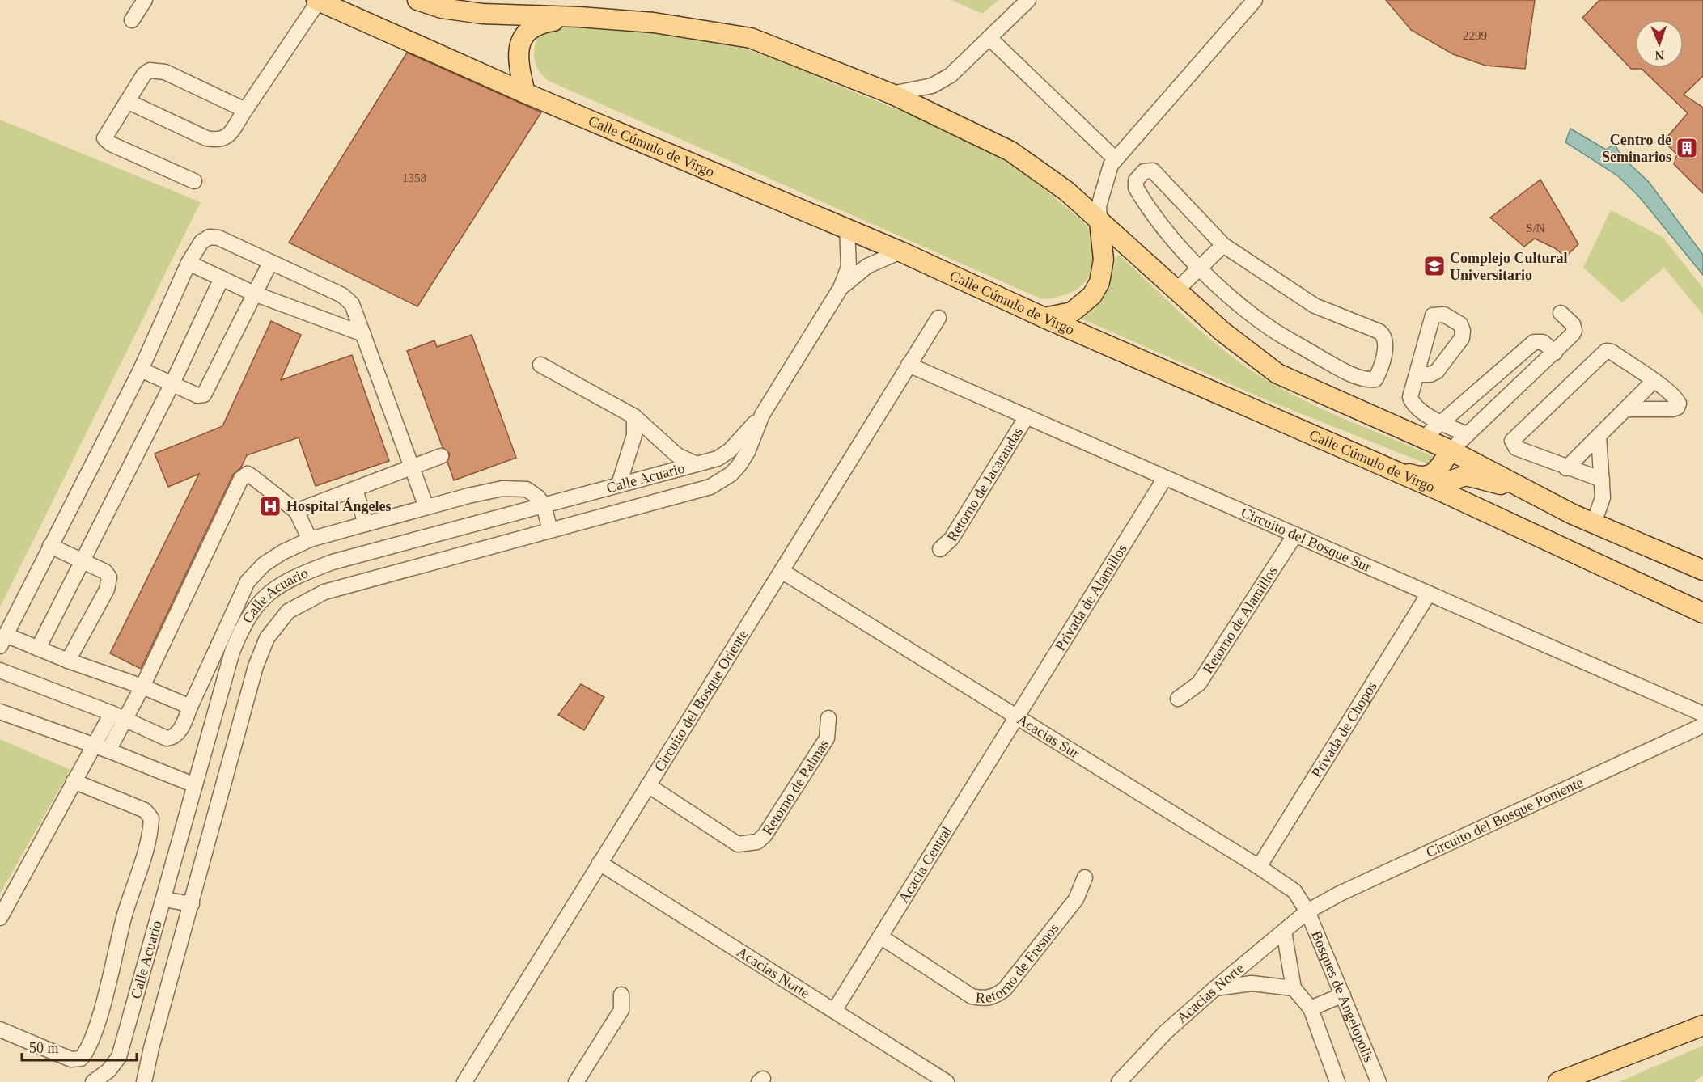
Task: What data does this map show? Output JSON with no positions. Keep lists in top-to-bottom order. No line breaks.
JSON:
{"streets":{"main road":["Calle Cúmulo de Virgo"],"street":["Calle Acuario","Retorno de Jacarandas","Circuito del Bosque Sur","Privada de Alamillos","Retorno de Alamillos","Circuito del Bosque Oriente","Privada de Chopos","Acacias Sur","Retorno de Palmas","Circuito del Bosque Poniente","Acacia Central","Retorno de Fresnos","Acacias Norte","Bosques de Angelopolis"]},"crossings":[["Calle Cúmulo de Virgo","Calle Acuario"],["Retorno de Jacarandas","Circuito del Bosque Sur"],["Circuito del Bosque Sur","Privada de Alamillos"],["Circuito del Bosque Sur","Retorno de Alamillos"],["Circuito del Bosque Sur","Circuito del Bosque Oriente"],["Circuito del Bosque Sur","Privada de Chopos"],["Privada de Alamillos","Acacias Sur"],["Privada de Alamillos","Acacia Central"],["Circuito del Bosque Oriente","Acacias Sur"],["Circuito del Bosque Oriente","Retorno de Palmas"],["Circuito del Bosque Oriente","Acacias Norte"],["Privada de Chopos","Acacias Sur"],["Acacias Sur","Circuito del Bosque Poniente"],["Acacias Sur","Acacia Central"],["Acacias Sur","Acacias Norte"],["Acacias Sur","Bosques de Angelopolis"],["Circuito del Bosque Poniente","Acacias Norte"],["Circuito del Bosque Poniente","Bosques de Angelopolis"],["Acacia Central","Retorno de Fresnos"],["Acacia Central","Acacias Norte"],["Acacias Norte","Bosques de Angelopolis"]],"places":{"building":["Centro de Seminarios"],"school or university":["Complejo Cultural Universitario"],"hospital":["Hospital Ángeles"]},"house_numbers":["2299","1358","S/N"],"scale_bar":"50 m","north":"bottom"}
